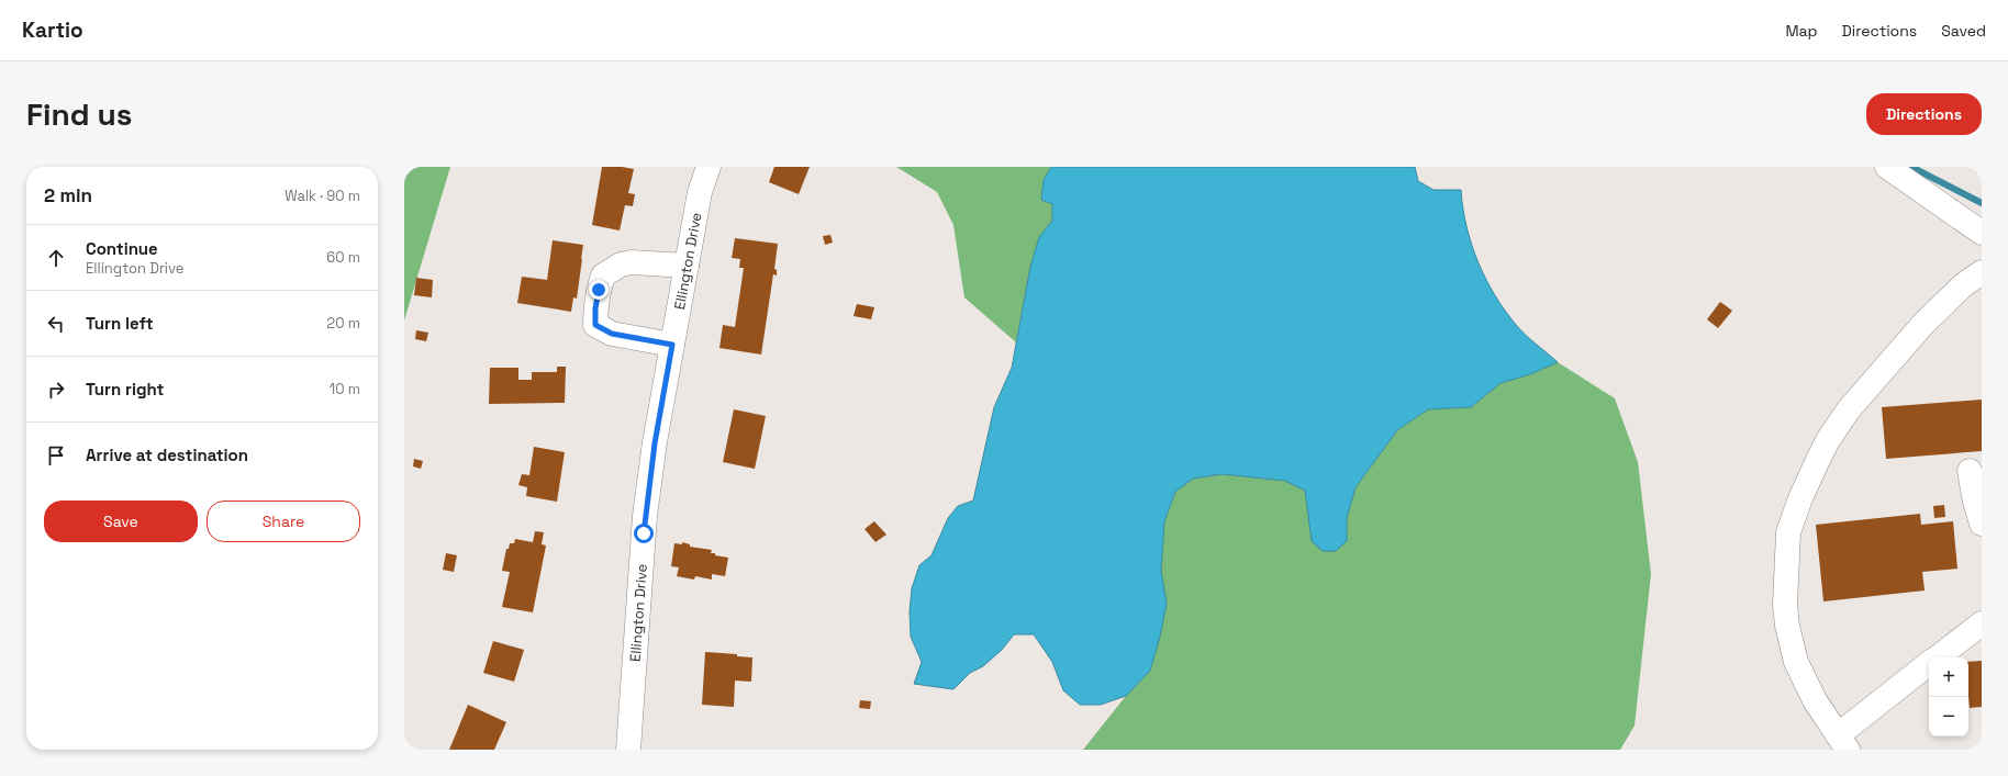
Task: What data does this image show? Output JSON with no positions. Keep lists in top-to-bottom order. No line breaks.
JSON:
{"streets":{"street":["Ellington Drive"]},"page":{"header":"Kartio","nav":["Map","Directions","Saved"],"buttons":["Directions",["Save","Share"]],"title":"Find us","heading":["2 min","Walk · 90 m"],"list":[["Continue","Ellington Drive","60 m"],["Turn left","20 m"],["Turn right","10 m"],"Arrive at destination"],"map_buttons":["+","−"]}}
